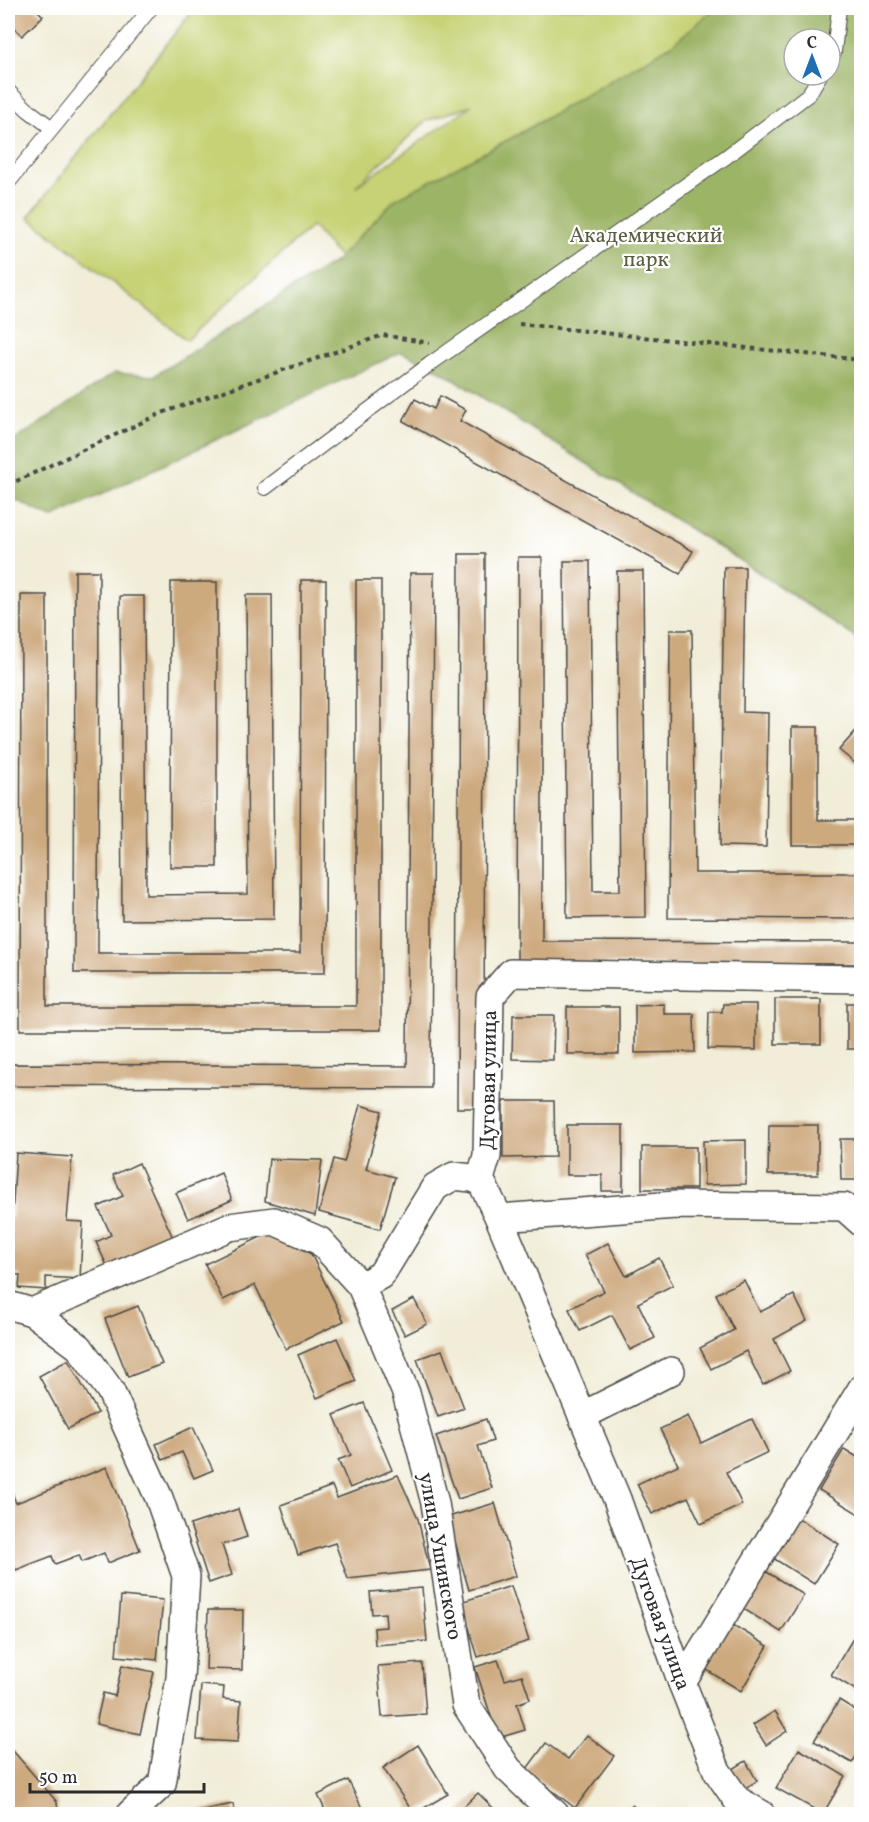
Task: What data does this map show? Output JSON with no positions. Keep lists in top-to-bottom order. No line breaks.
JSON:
{"streets":{"street":["Дуговая улица","улица Ушинского"]},"parks":["Академический парк"],"scale_bar":"50 m","north":"top"}
